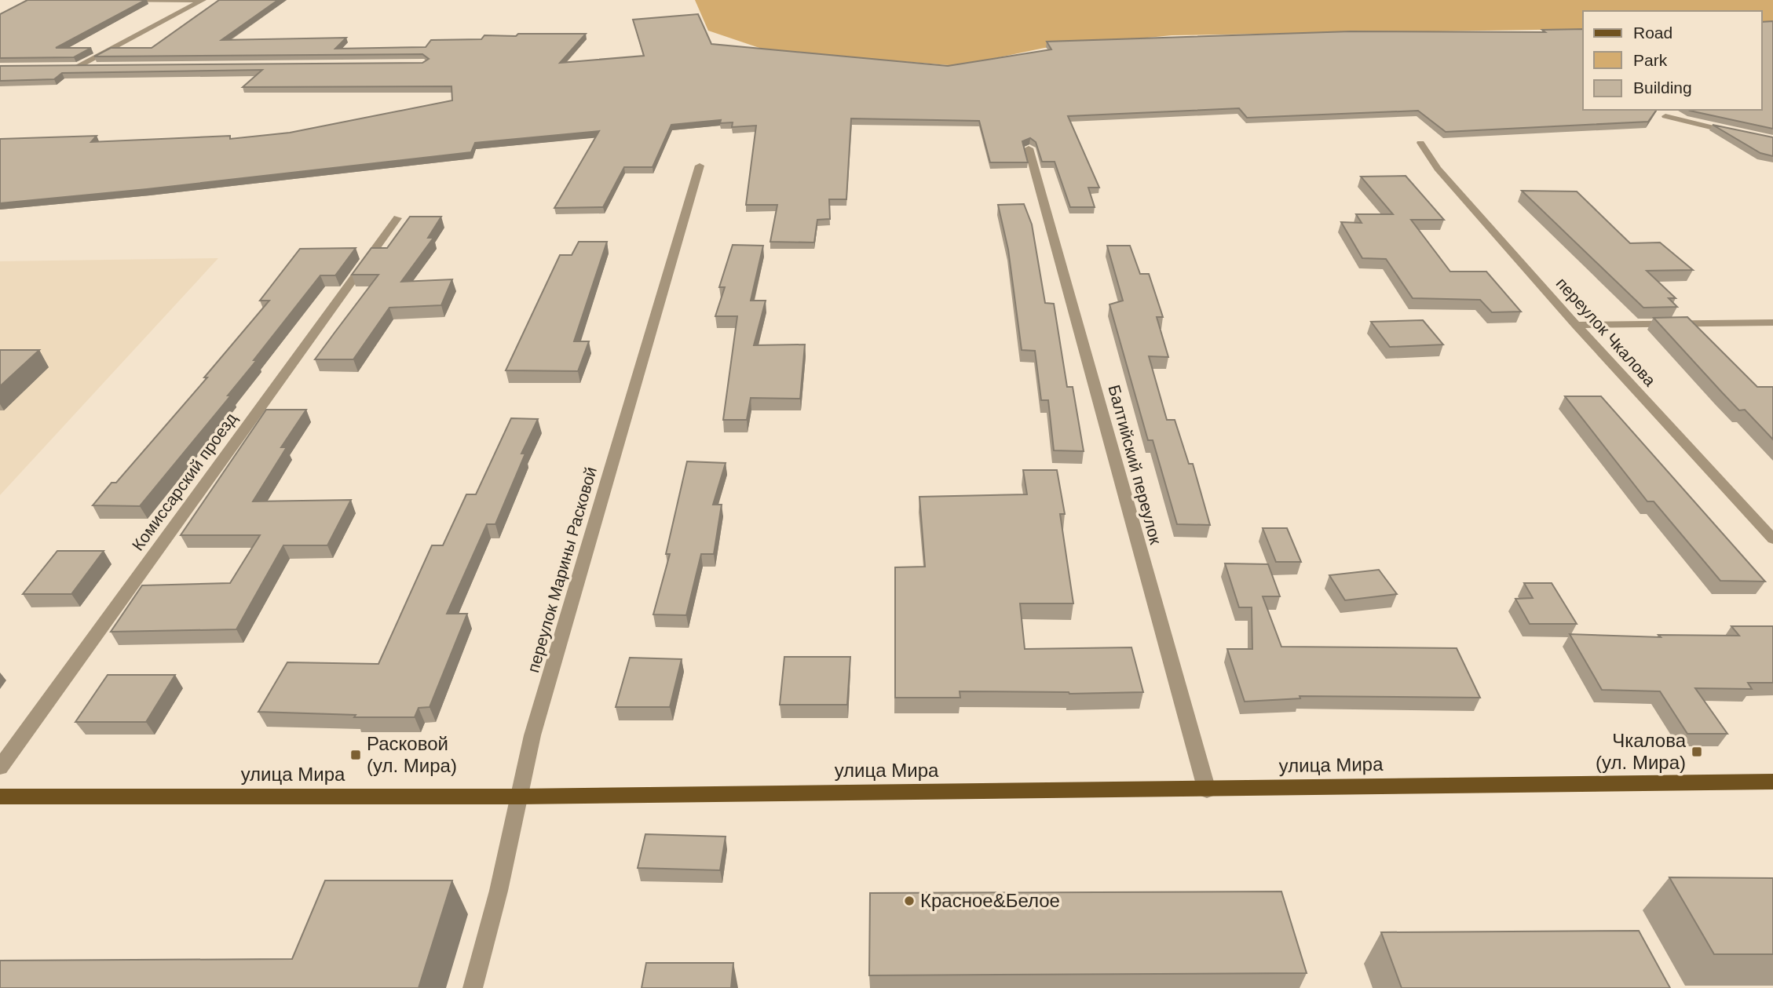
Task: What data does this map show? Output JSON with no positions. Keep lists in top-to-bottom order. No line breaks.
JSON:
{"streets":{"main road":["улица Мира"],"street":["переулок Чкалова","Балтийский переулок","Комиссарский проезд","переулок Марины Расковой"]},"crossings":[["Балтийский переулок","улица Мира"],["переулок Марины Расковой","улица Мира"]],"places":{"transit":["Чкалова (ул. Мира)","Расковой (ул. Мира)"],"other":["Красное&Белое"]},"legend":["Road","Park","Building"]}
